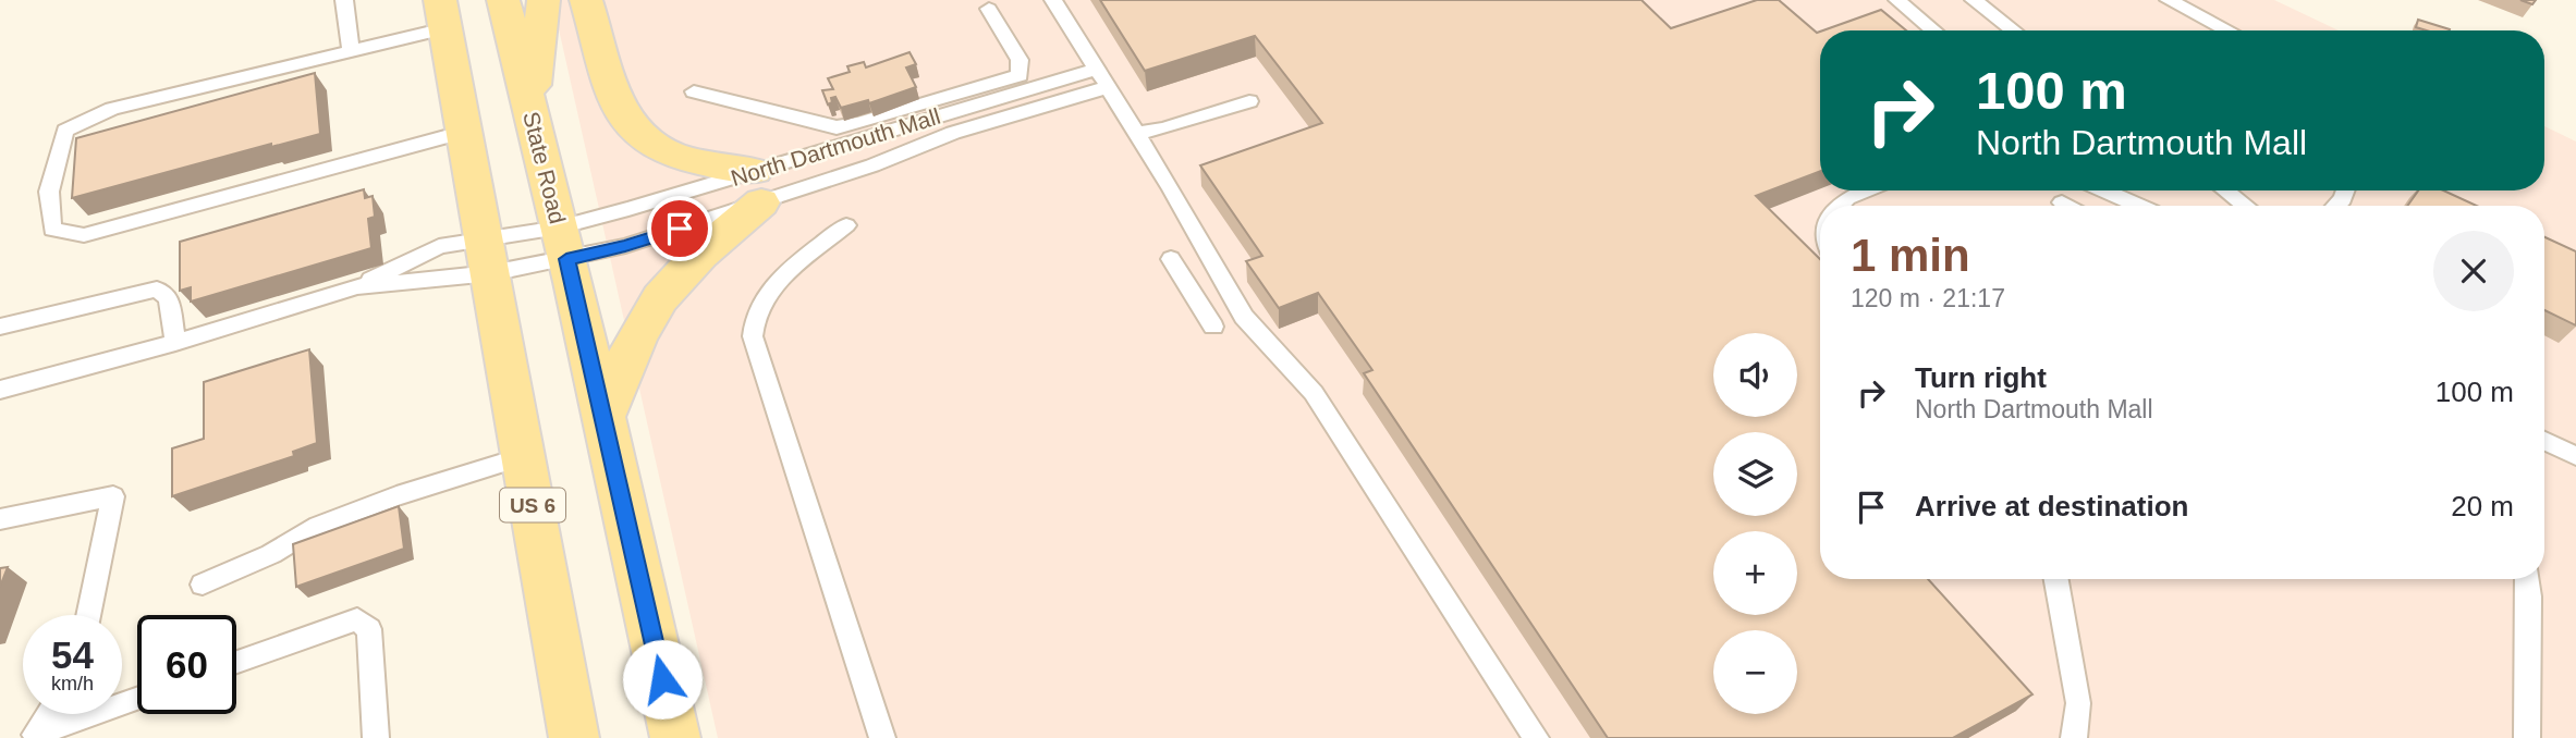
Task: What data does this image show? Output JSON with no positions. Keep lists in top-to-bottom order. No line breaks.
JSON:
{"streets":{"main road":["State Road","US 6"],"lane":["North Dartmouth Mall"]},"crossings":[["North Dartmouth Mall","State Road"],["North Dartmouth Mall","US 6"]],"page":{"turn":["100 m","North Dartmouth Mall"],"heading":["1 min","120 m · 21:17"],"map_buttons":["+","−"],"list":[{"name":"Turn right","note":"North Dartmouth Mall","value":"100 m"},{"name":"Arrive at destination","value":"20 m"}],"speed":"54 km/h","limit":"60"}}
